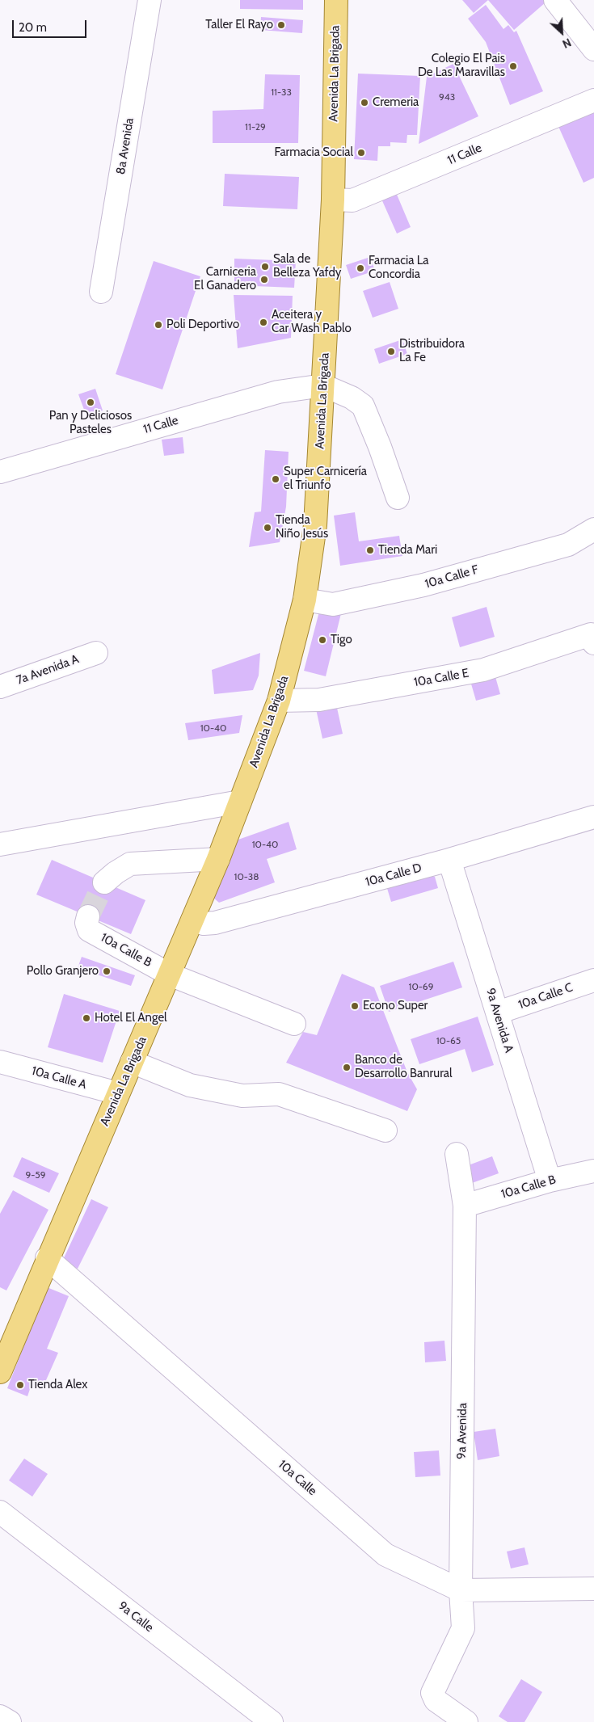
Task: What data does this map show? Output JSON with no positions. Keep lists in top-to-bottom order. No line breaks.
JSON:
{"streets":{"main road":["Avenida La Brigada"],"street":["8a Avenida","11 Calle","10a Calle F","7a Avenida A","10a Calle E","10a Calle D","10a Calle B","10a Calle C","9a Avenida A","10a Calle A","9a Avenida","10a Calle","9a Calle"]},"crossings":[["Avenida La Brigada","11 Calle"],["Avenida La Brigada","10a Calle F"],["Avenida La Brigada","10a Calle E"],["Avenida La Brigada","10a Calle D"],["Avenida La Brigada","10a Calle B"],["Avenida La Brigada","10a Calle A"],["Avenida La Brigada","10a Calle"],["10a Calle D","9a Avenida A"],["10a Calle B","9a Avenida A"],["10a Calle B","9a Avenida"],["10a Calle C","9a Avenida A"],["9a Avenida","10a Calle"]],"places":["Taller El Rayo","Colegio El Pais De Las Maravillas","Cremeria","Farmacia Social","Sala de Belleza Yafdy","Farmacia La Concordia","Carniceria El Ganadero","Aceitera y Car Wash Pablo","Poli Deportivo","Distribuidora La Fe","Pan y Deliciosos Pasteles","Super Carnicería el Triunfo","Tienda Niño Jesús","Tienda Mari","Tigo","Pollo Granjero","Econo Super","Hotel El Angel","Banco de Desarrollo Banrural","Tienda Alex"],"house_numbers":["11-33","943","11-29","10-40","10-40","10-38","10-69","10-65","9-59"],"scale_bar":"20 m","north":"bottom right"}
